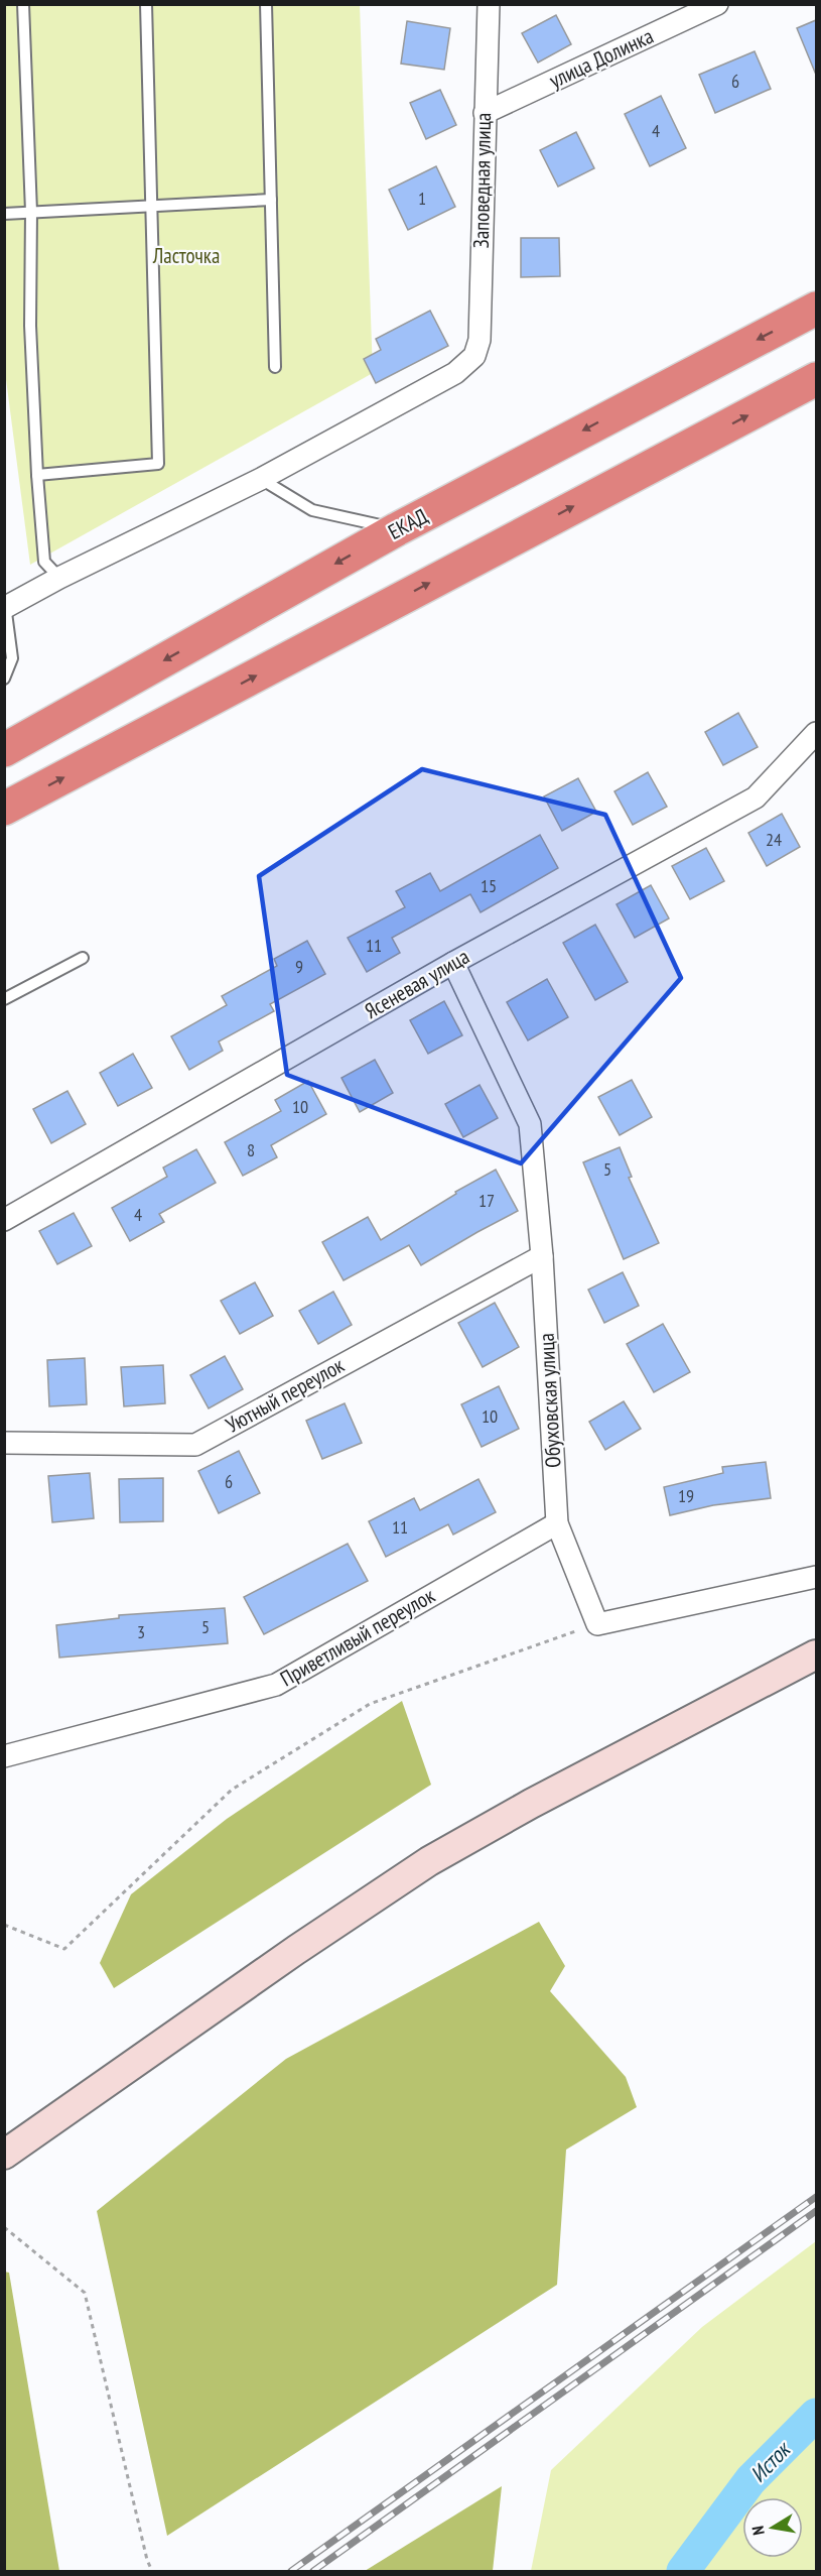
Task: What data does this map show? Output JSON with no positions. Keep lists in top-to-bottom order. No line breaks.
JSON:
{"streets":{"highway":["ЕКАД"],"street":["улица Долинка","Заповедная улица","Ясеневая улица","Уютный переулок","Обуховская улица","Приветливый переулок"]},"crossings":[["улица Долинка","Заповедная улица"],["Ясеневая улица","Обуховская улица"],["Уютный переулок","Обуховская улица"],["Обуховская улица","Приветливый переулок"]],"water":["Исток"],"parks":["Ласточка"],"house_numbers":["6","4","1","24","15","11","9","10","8","5","17","4","10","6","19","11","5","3"],"north":"left"}
